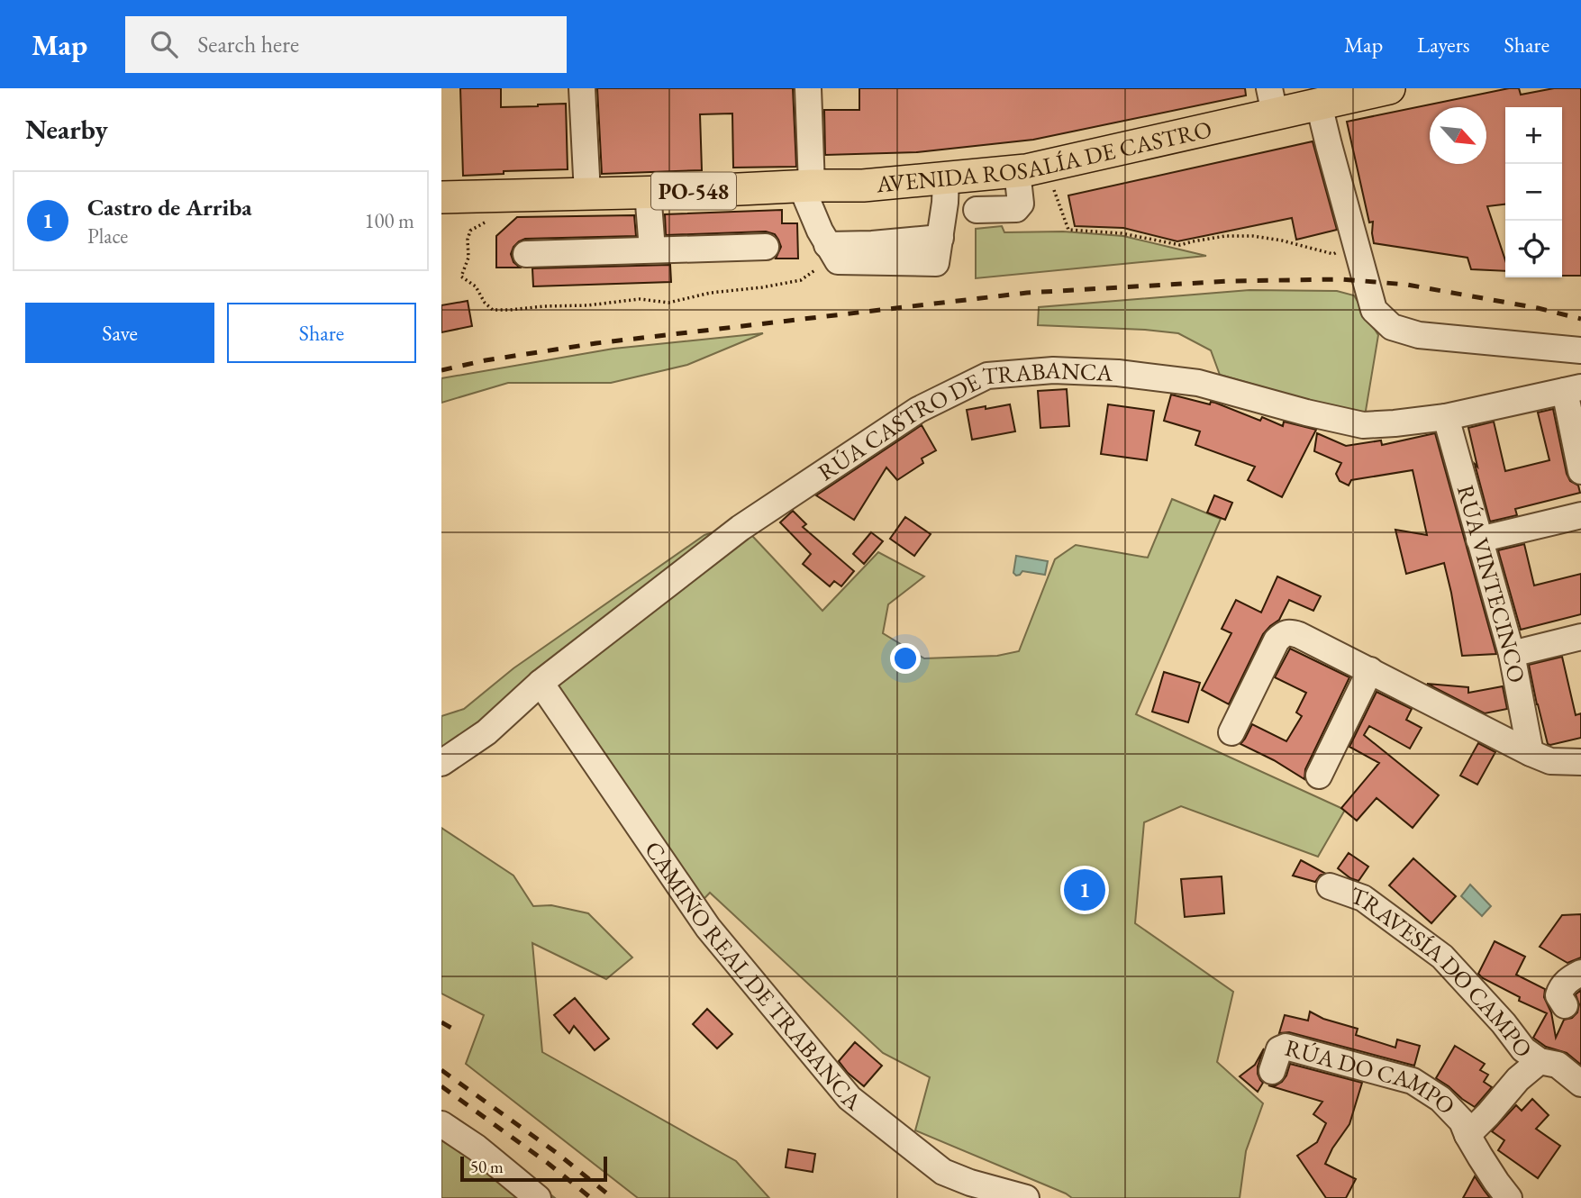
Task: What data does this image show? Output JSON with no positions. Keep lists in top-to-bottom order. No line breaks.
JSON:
{"streets":{"main road":["AVENIDA ROSALÍA DE CASTRO","PO-548"],"street":["RÚA CASTRO DE TRABANCA","RÚA VINTECINCO","CAMIÑO REAL DE TRABANCA","TRAVESÍA DO CAMPO","RÚA DO CAMPO"]},"crossings":[["RÚA CASTRO DE TRABANCA","RÚA VINTECINCO"],["RÚA CASTRO DE TRABANCA","CAMIÑO REAL DE TRABANCA"],["TRAVESÍA DO CAMPO","RÚA DO CAMPO"]],"scale_bar":"50 m","north":"bottom right","page":{"header":"Map","search":"Search here","nav":["Map","Layers","Share"],"heading":"Nearby","map_buttons":["+","−"],"list":[{"mark":"1","name":"Castro de Arriba","note":"Place","value":"100 m"}],"buttons":["Save","Share"],"pins":"1","scale":"50 m"}}
